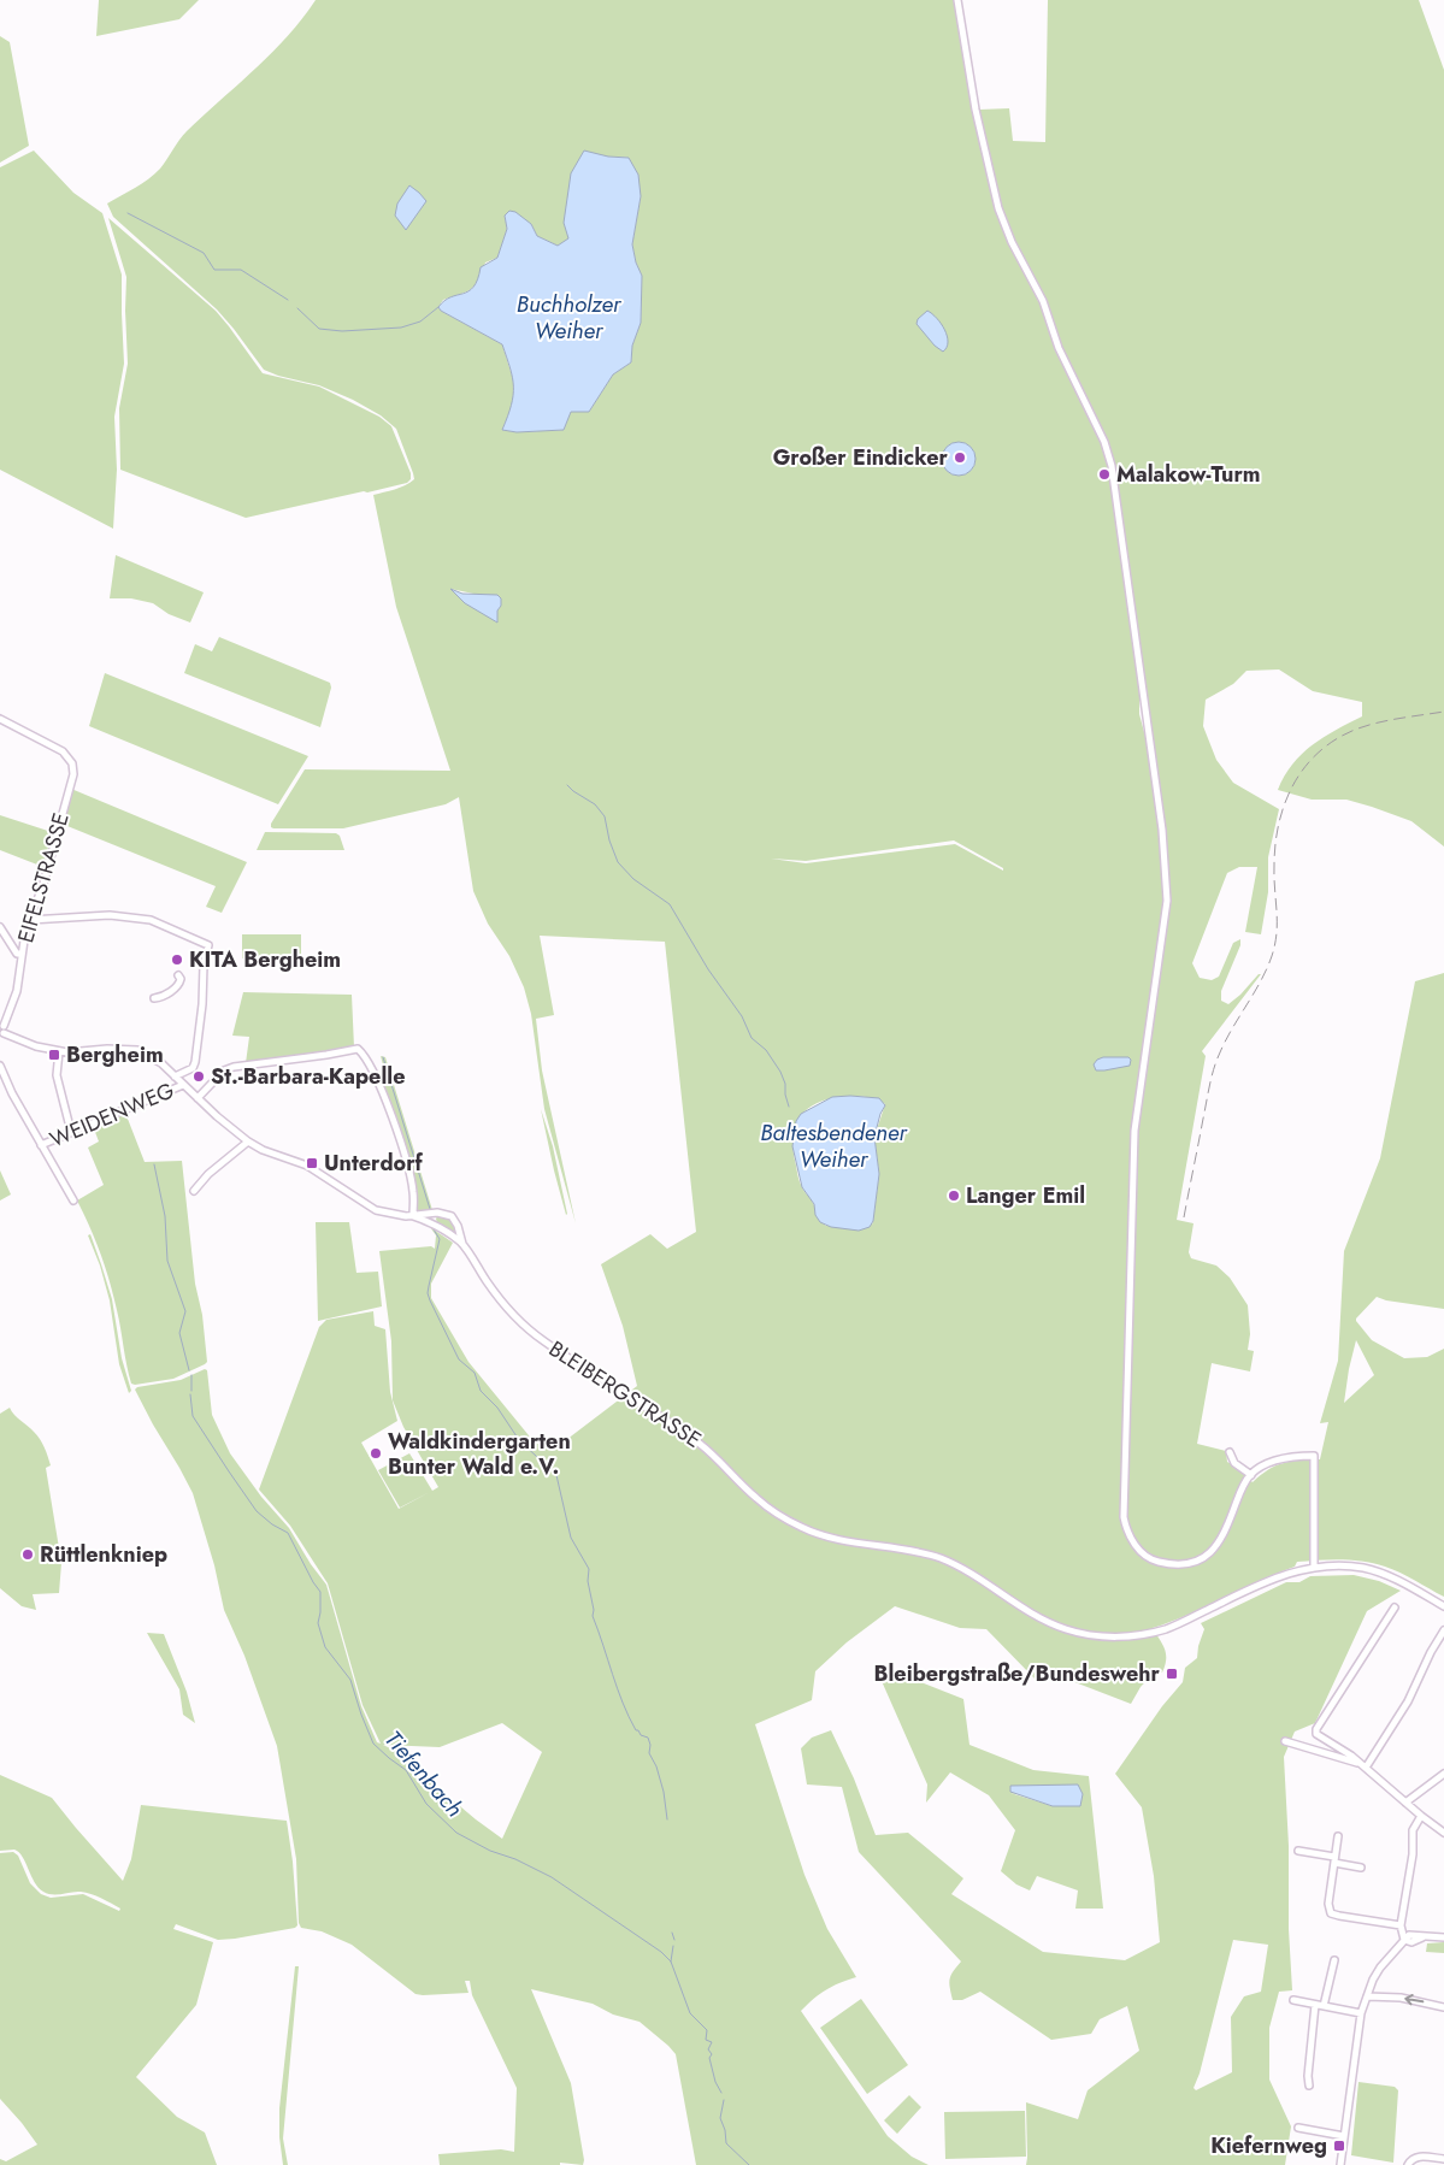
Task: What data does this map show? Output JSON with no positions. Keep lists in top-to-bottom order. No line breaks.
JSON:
{"streets":{"street":["EIFELSTRASSE","WEIDENWEG","BLEIBERGSTRASSE"]},"water":["Buchholzer Weiher","Baltesbendener Weiher","Tiefenbach"],"places":{"other":["Großer Eindicker","Malakow-Turm","KITA Bergheim","St.-Barbara-Kapelle","Langer Emil","Waldkindergarten Bunter Wald e.V.","Rüttlenkniep"],"transit":["Bergheim","Unterdorf","Bleibergstraße/Bundeswehr","Kiefernweg"]}}
